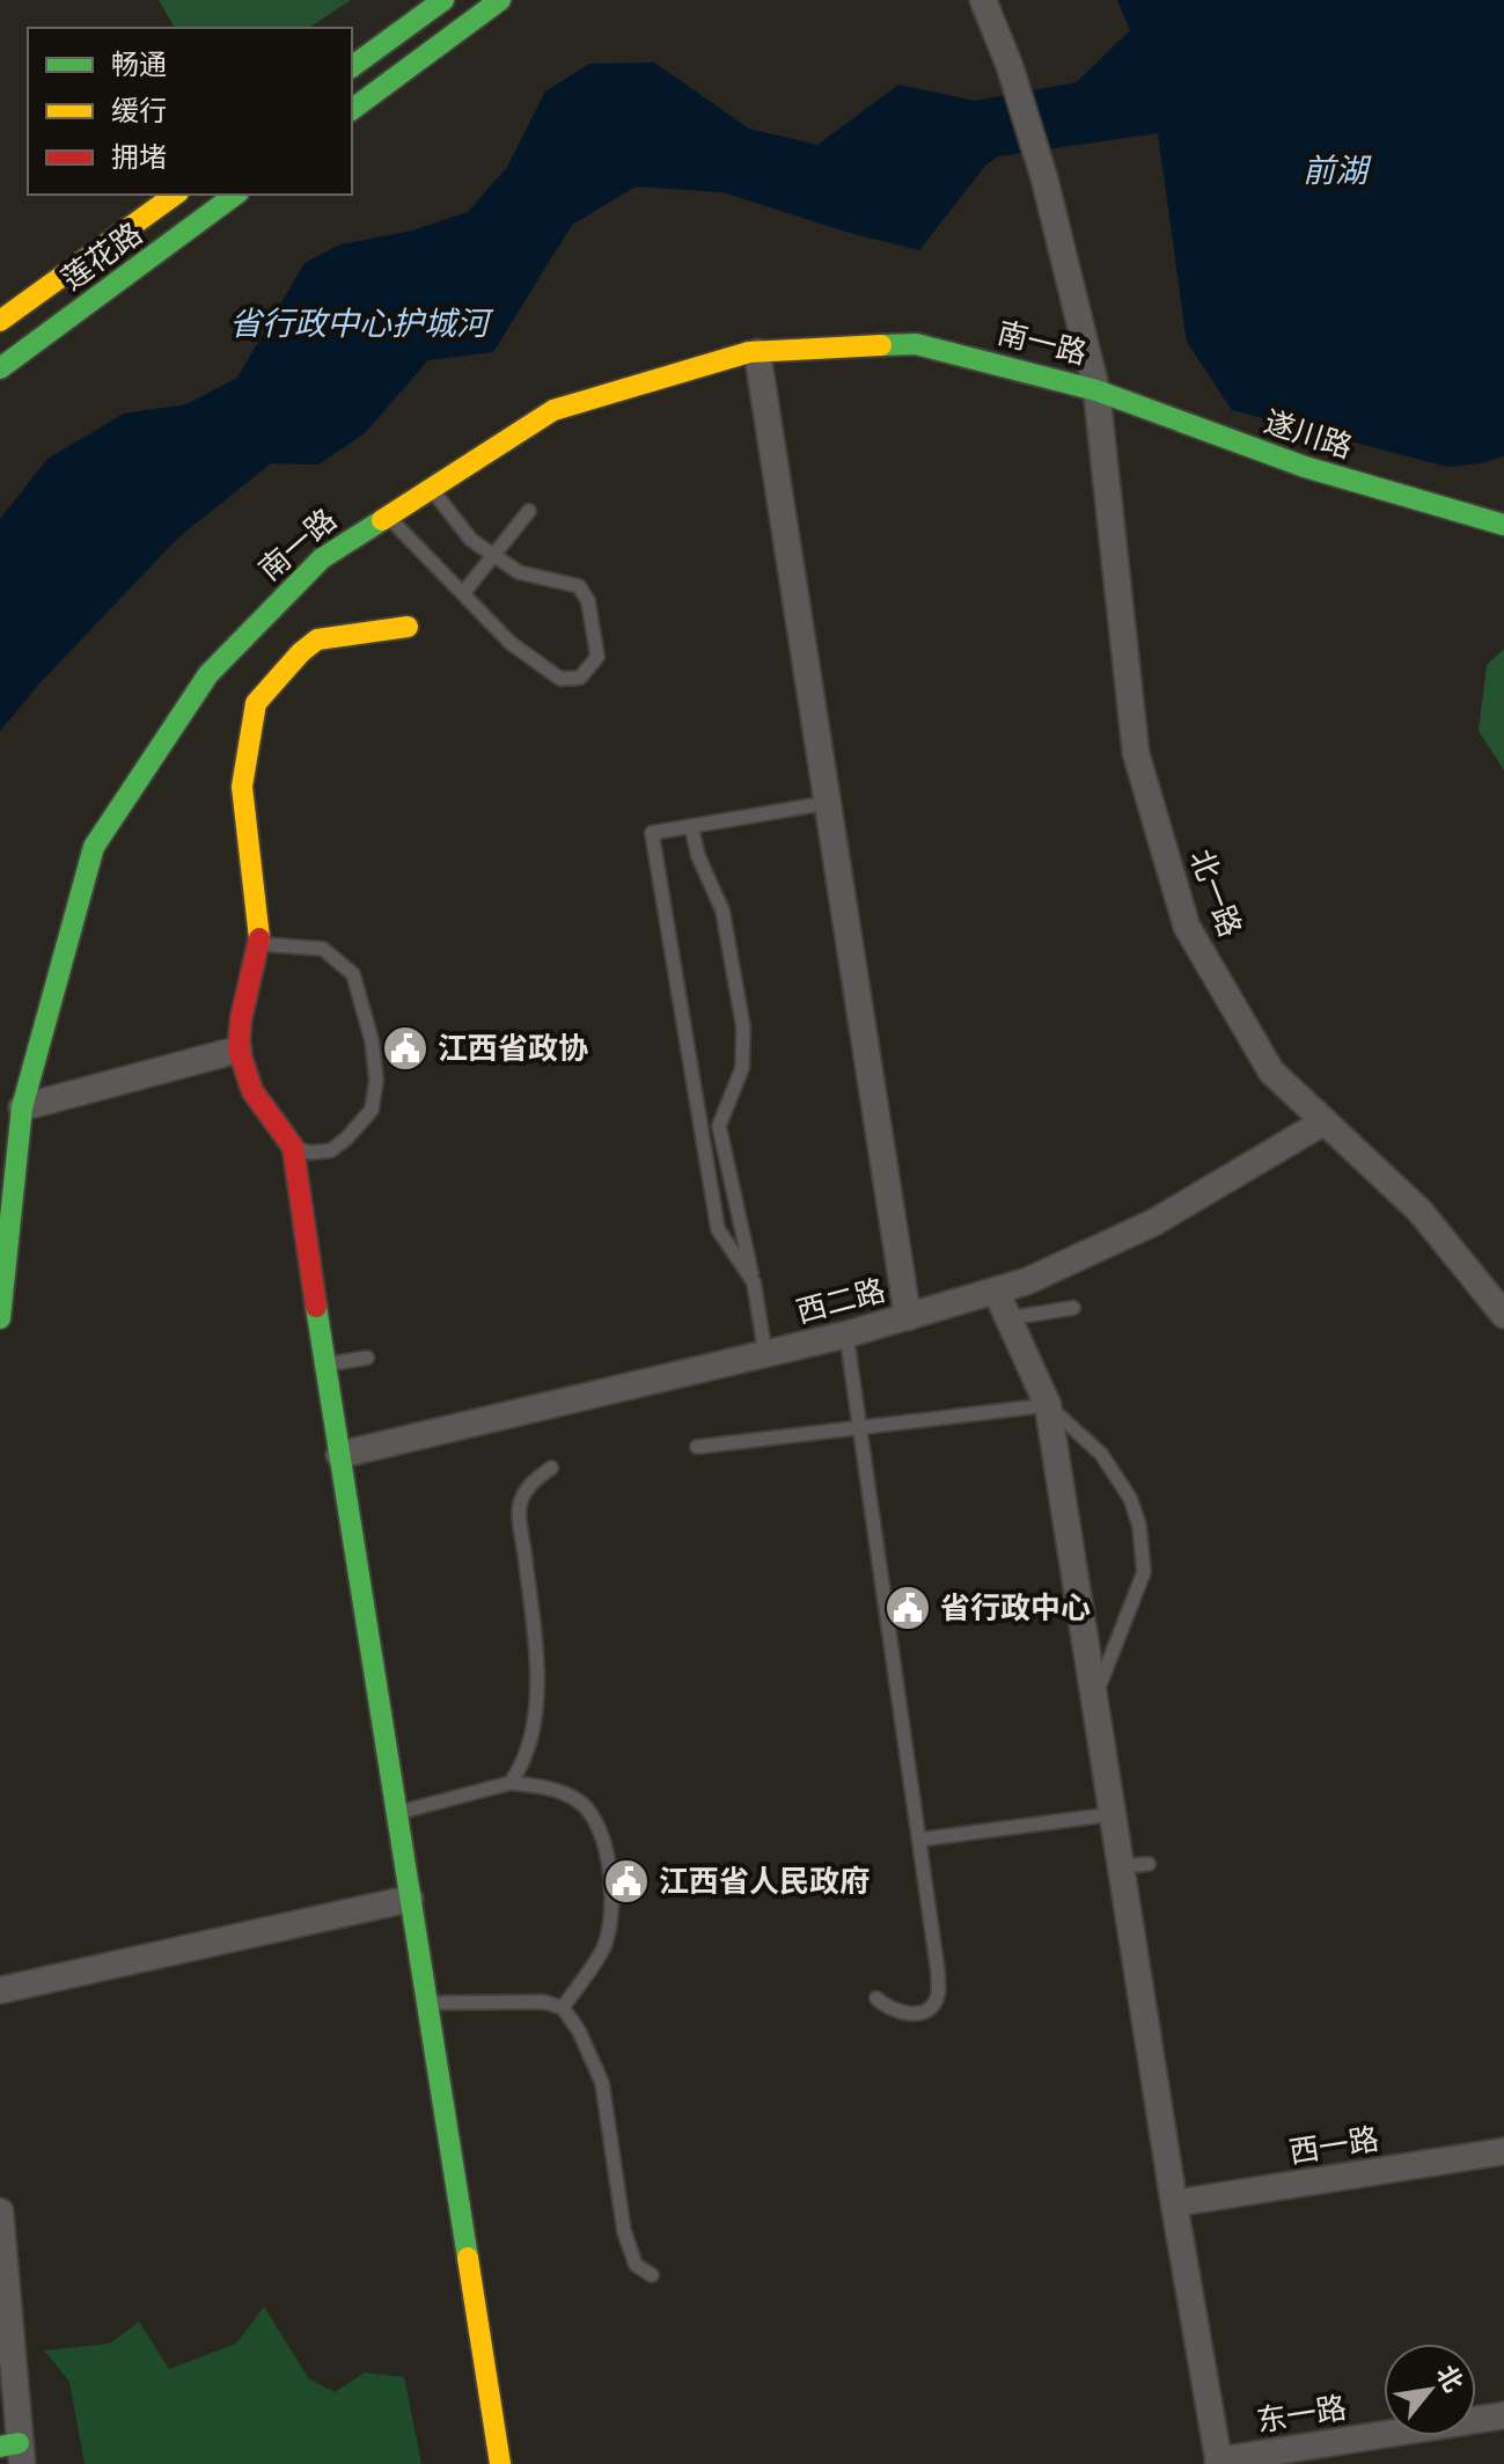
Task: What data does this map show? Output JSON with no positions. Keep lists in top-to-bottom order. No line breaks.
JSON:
{"streets":{"street":["莲花路","南一路","遂川路","北一路","西二路","西一路","东一路"]},"crossings":[["南一路","遂川路"],["南一路","北一路"],["遂川路","北一路"],["北一路","西二路"]],"water":["前湖","省行政中心护城河"],"places":{"public building":["江西省政协","省行政中心","江西省人民政府"]},"legend":["畅通","缓行","拥堵"],"north":"top right"}
